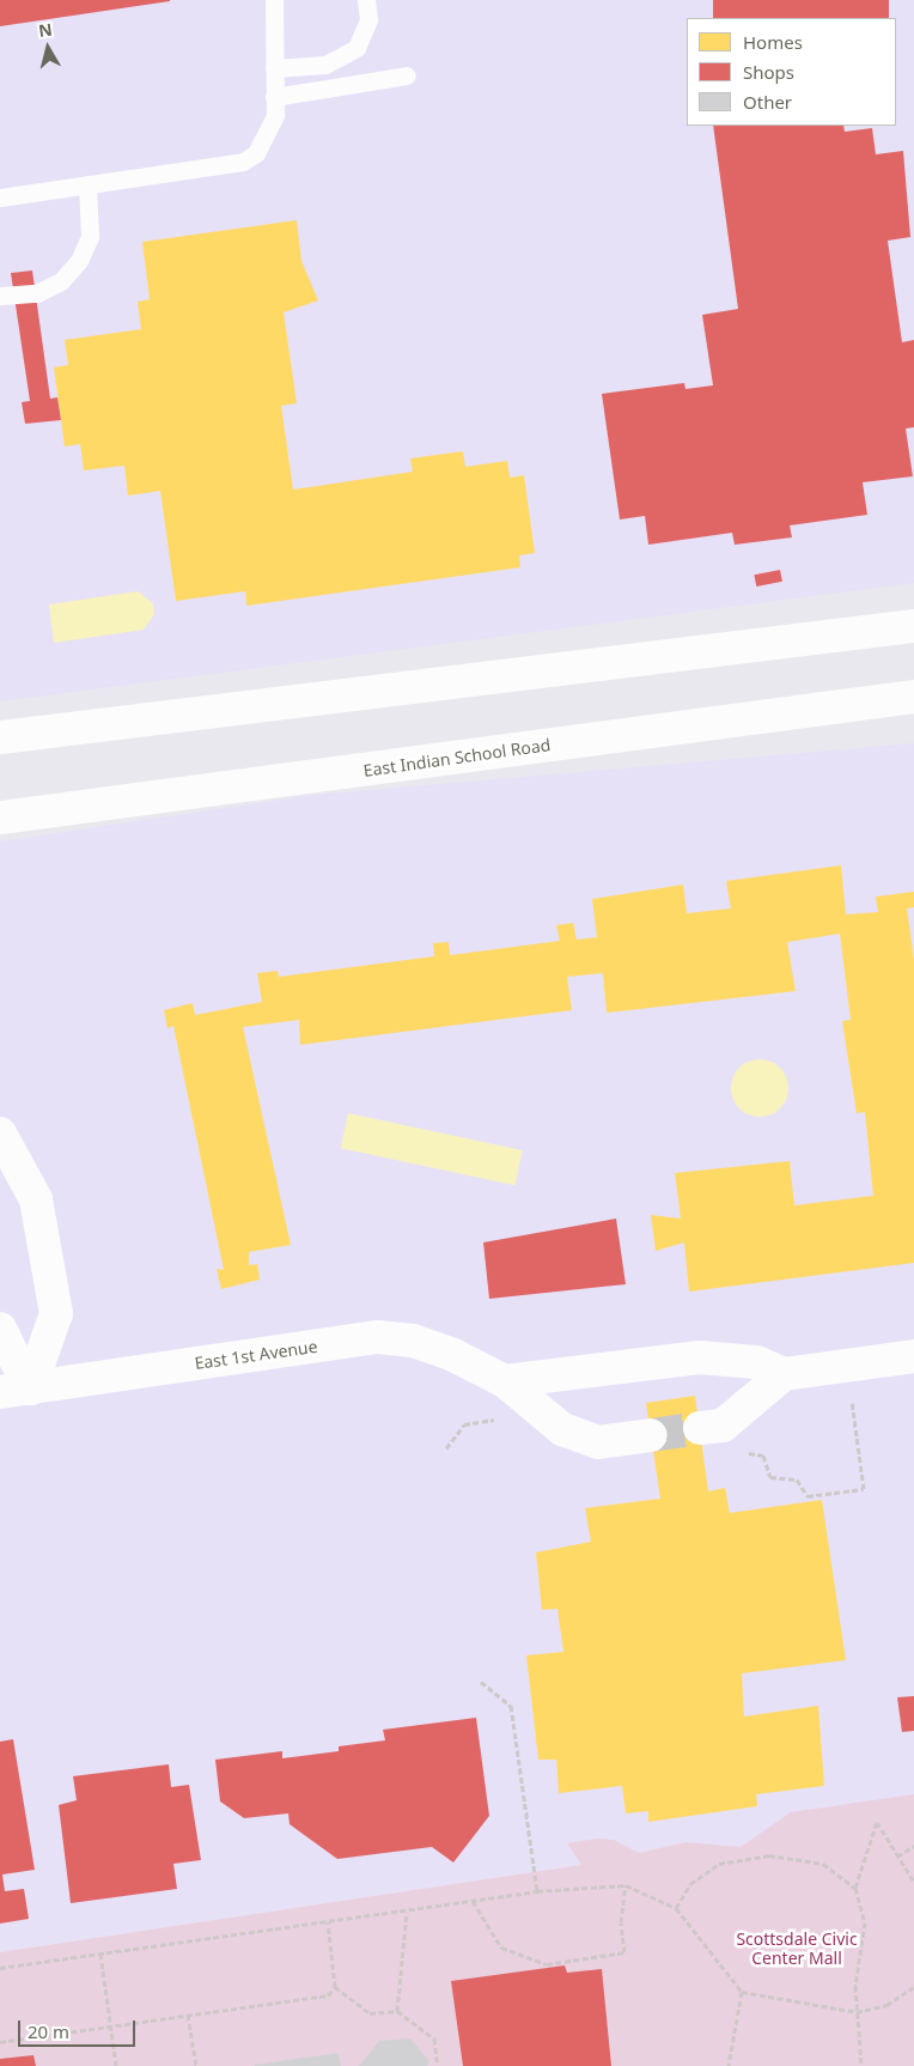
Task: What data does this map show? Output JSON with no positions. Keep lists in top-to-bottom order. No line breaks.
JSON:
{"streets":{"main road":["East Indian School Road","East 1st Avenue"]},"parks":["Scottsdale Civic Center Mall"],"legend":["Homes","Shops","Other"],"scale_bar":"20 m","north":"top"}
